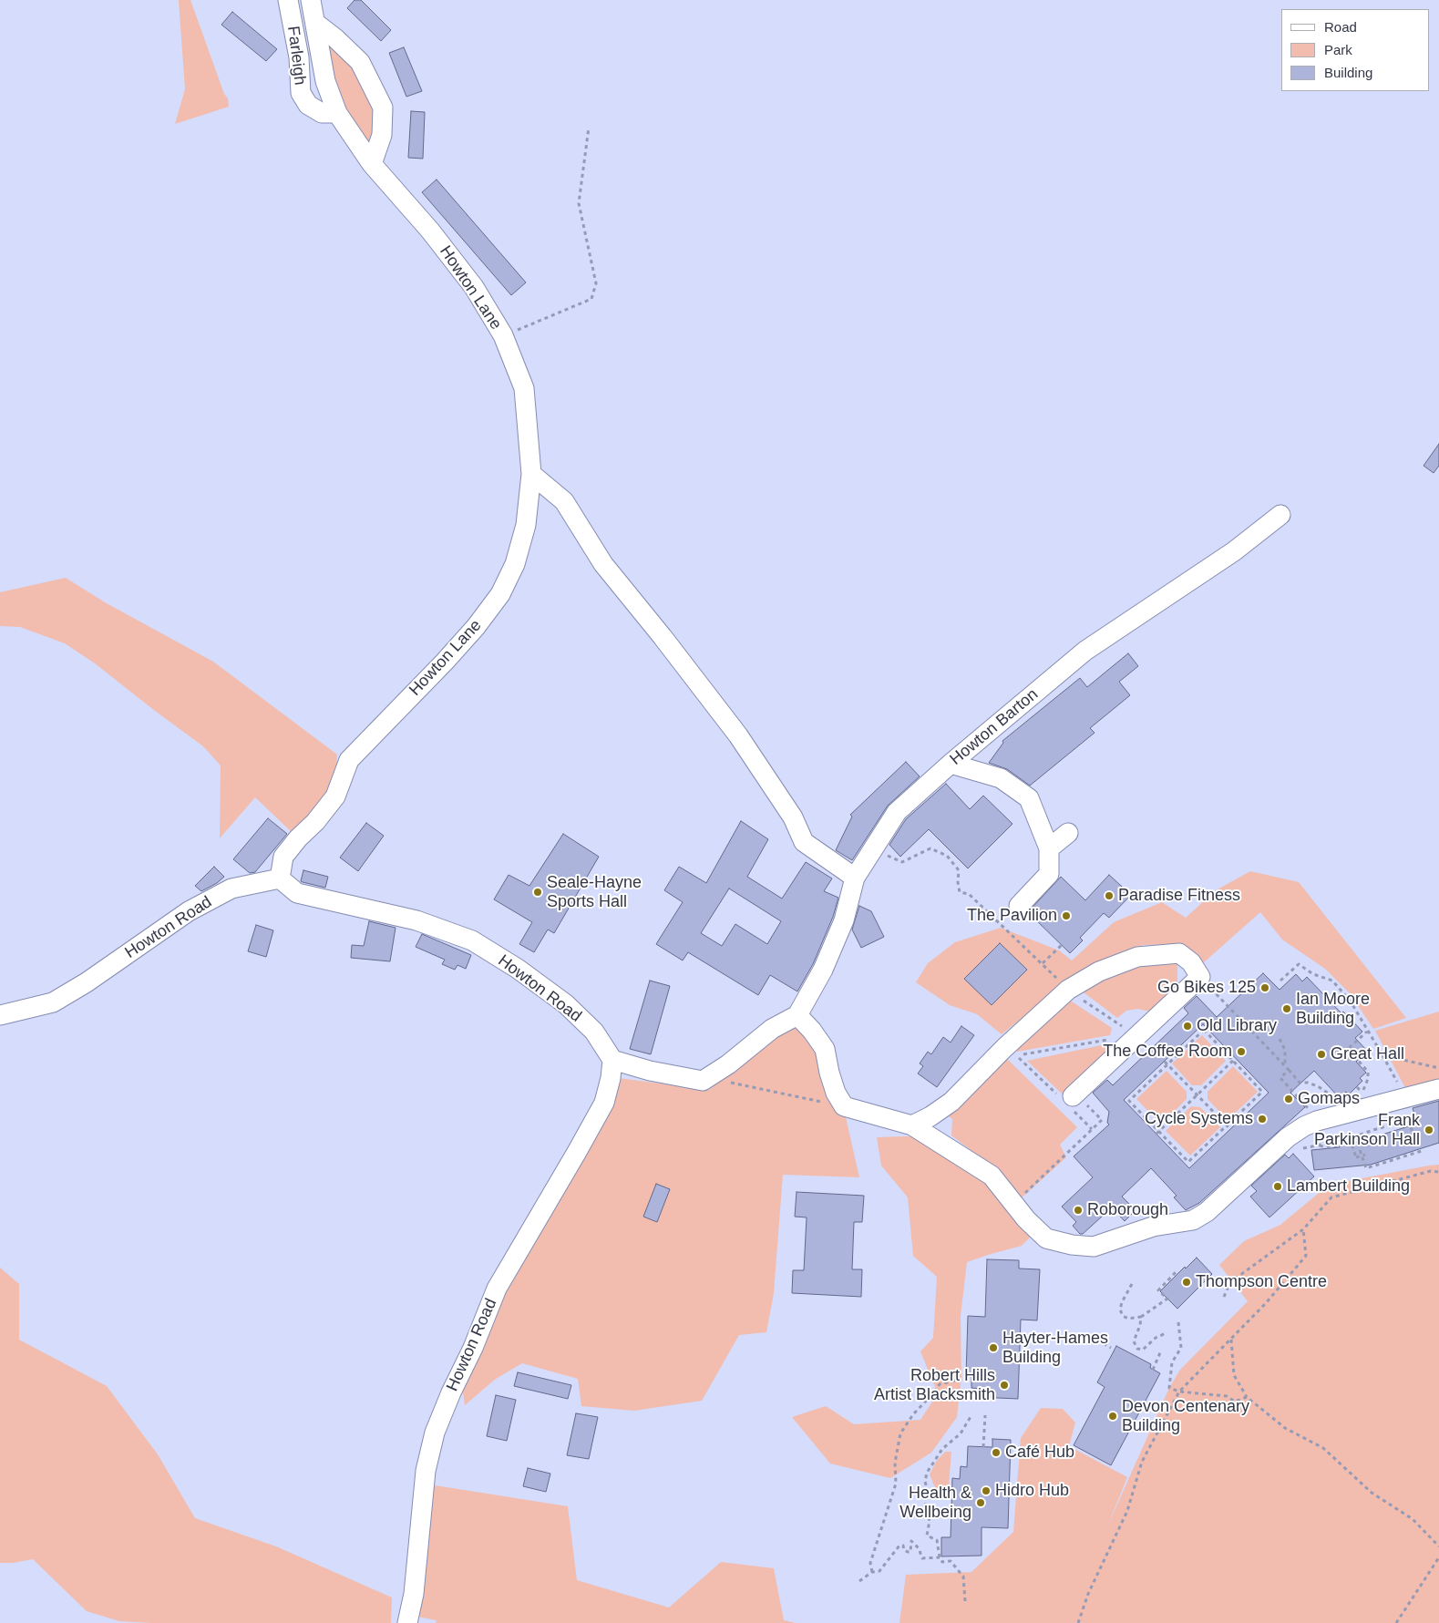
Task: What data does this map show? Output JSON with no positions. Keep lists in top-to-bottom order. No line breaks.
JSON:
{"streets":{"street":["Farleigh","Howton Lane","Howton Barton","Howton Road"]},"crossings":[["Farleigh","Howton Lane"],["Howton Lane","Howton Road"]],"places":["Seale-Hayne Sports Hall","Paradise Fitness","The Pavilion","Go Bikes 125","Ian Moore Building","Old Library","The Coffee Room","Great Hall","Gomaps","Cycle Systems","Frank Parkinson Hall","Lambert Building","Roborough","Thompson Centre","Hayter-Hames Building","Robert Hills Artist Blacksmith","Devon Centenary Building","Café Hub","Hidro Hub","Health & Wellbeing"],"legend":["Road","Park","Building"]}
